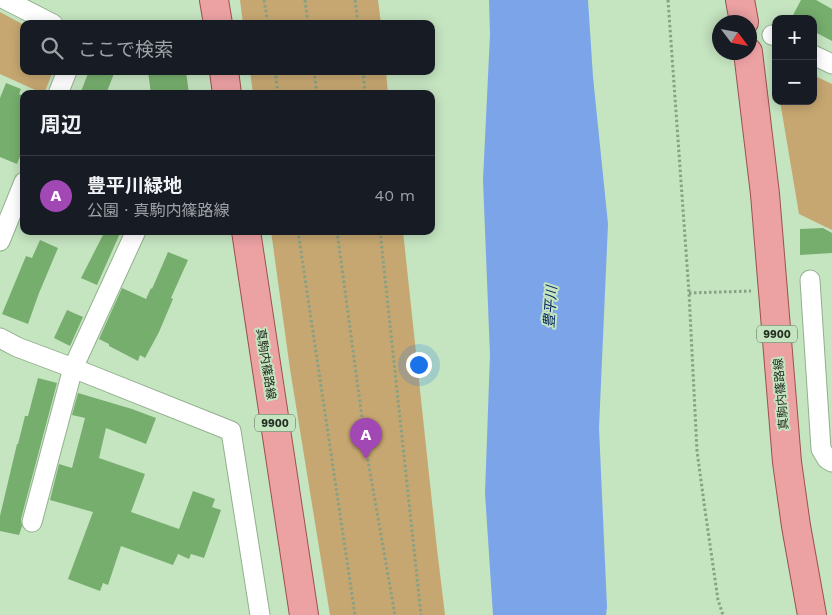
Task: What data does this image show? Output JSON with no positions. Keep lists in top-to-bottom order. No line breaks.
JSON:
{"streets":{"main road":["9900","真駒内篠路線"]},"water":["豊平川"],"north":"bottom right","page":{"map_buttons":["+","−"],"search":"ここで検索","heading":"周辺","list":[{"mark":"A","name":"豊平川緑地","note":"公園 · 真駒内篠路線","value":"40 m"}],"pins":"A"}}
